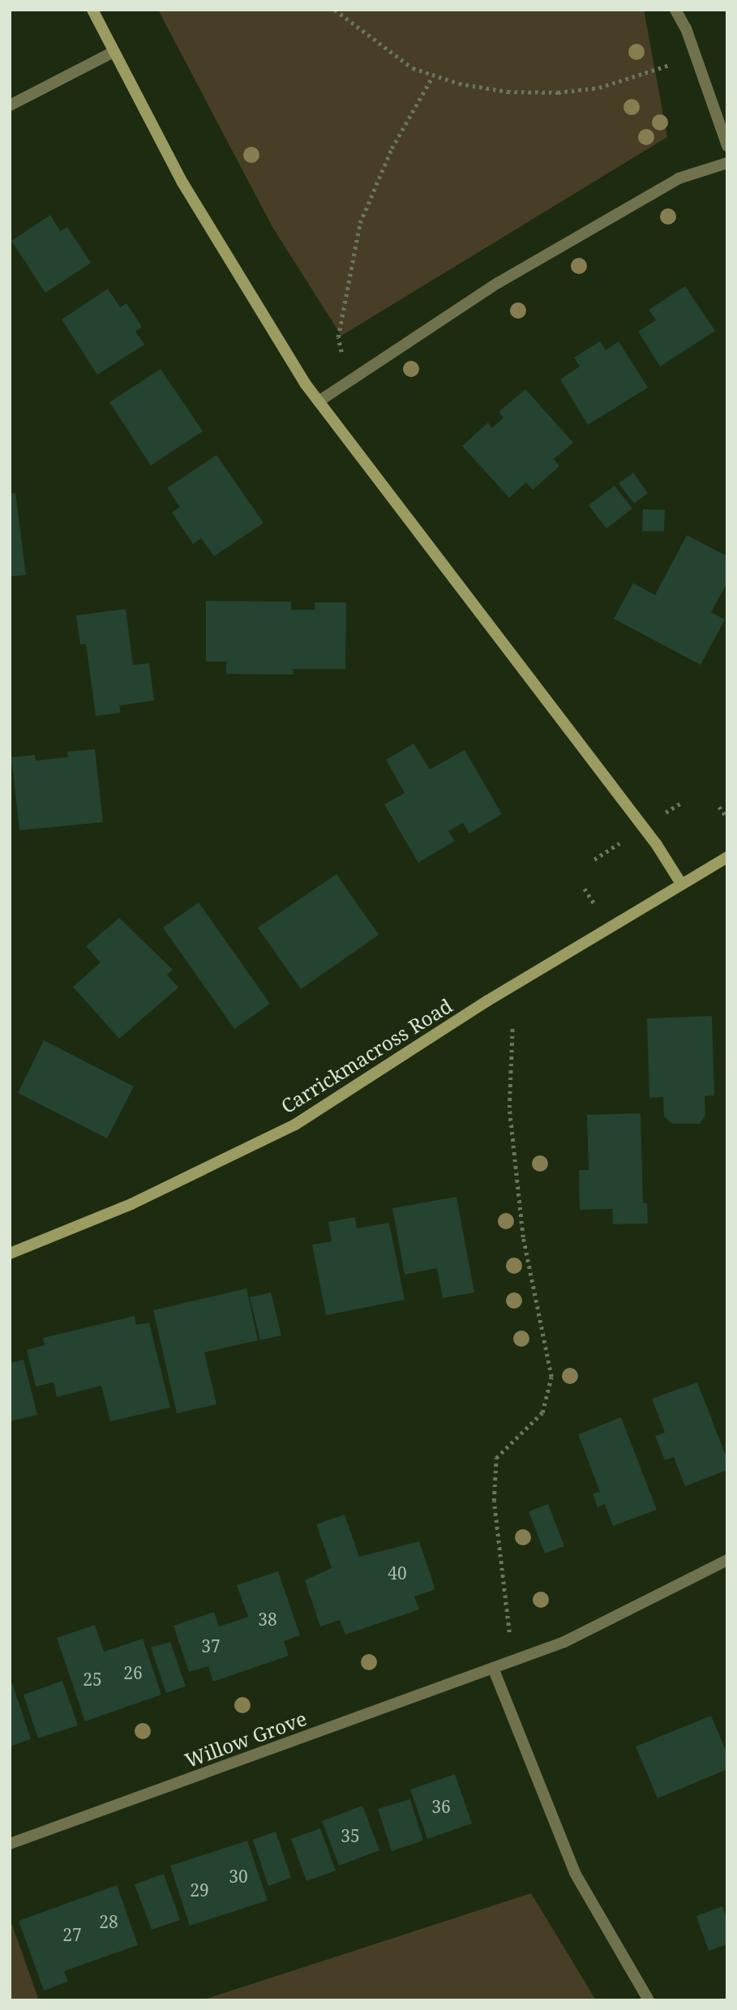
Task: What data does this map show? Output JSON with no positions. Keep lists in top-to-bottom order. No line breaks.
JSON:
{"streets":{"street":["Carrickmacross Road","Willow Grove"]},"house_numbers":["40","38","37","26","25","36","35","30","29","28","27"]}
